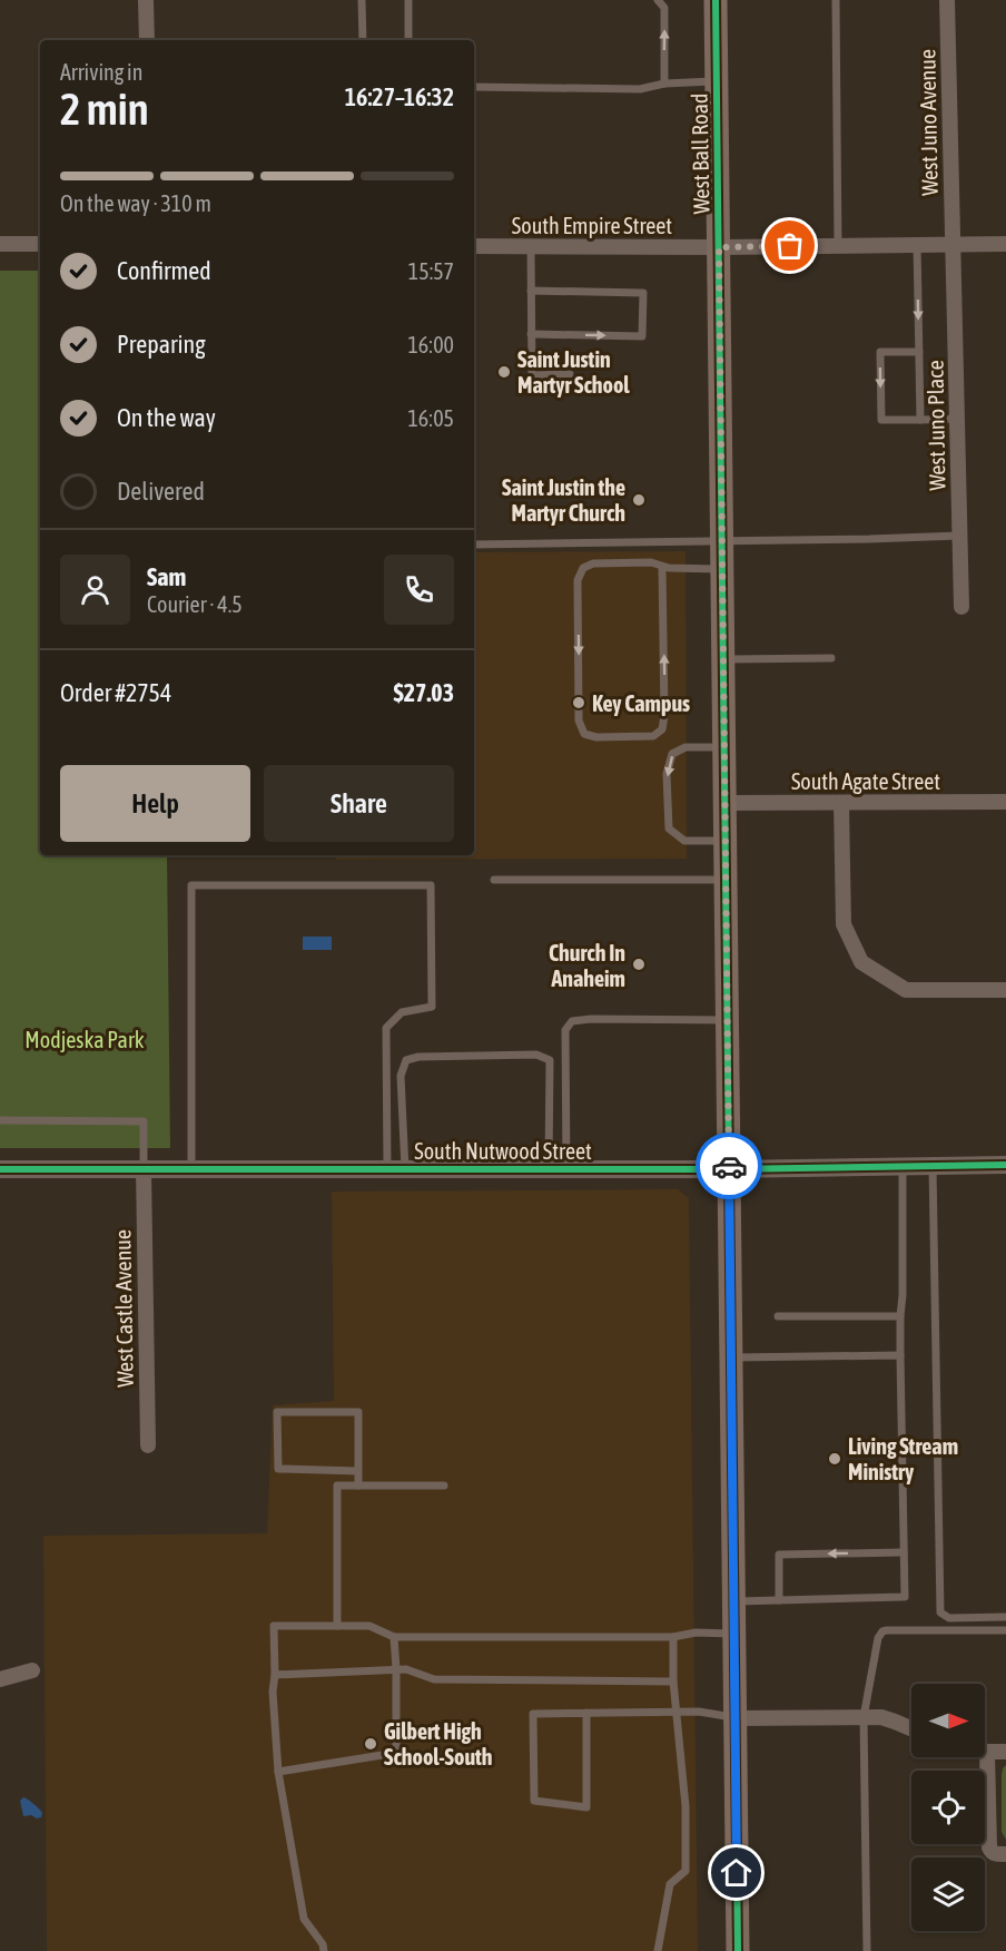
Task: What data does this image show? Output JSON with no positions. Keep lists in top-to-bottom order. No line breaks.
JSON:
{"streets":{"main road":["West Ball Road"],"street":["West Juno Avenue","South Empire Street","West Juno Place","South Agate Street","South Nutwood Street","West Castle Avenue"]},"crossings":[["West Juno Avenue","South Empire Street"],["West Juno Avenue","West Juno Place"],["West Ball Road","South Empire Street"],["West Ball Road","South Agate Street"],["West Ball Road","South Nutwood Street"],["South Empire Street","West Juno Place"],["South Nutwood Street","West Castle Avenue"]],"parks":["Modjeska Park"],"places":["Saint Justin Martyr School","Saint Justin the Martyr Church","Key Campus","Church In Anaheim","Living Stream Ministry","Gilbert High School-South"],"north":"right","page":{"heading":["2 min","Arriving in","16:27–16:32"],"panel":["Sam","Courier · 4.5","Order #2754","$27.03"],"bar":"On the way · 310 m","list":[["Confirmed","15:57"],["Preparing","16:00"],["On the way","16:05"],"Delivered"],"buttons":["Help","Share"]}}
